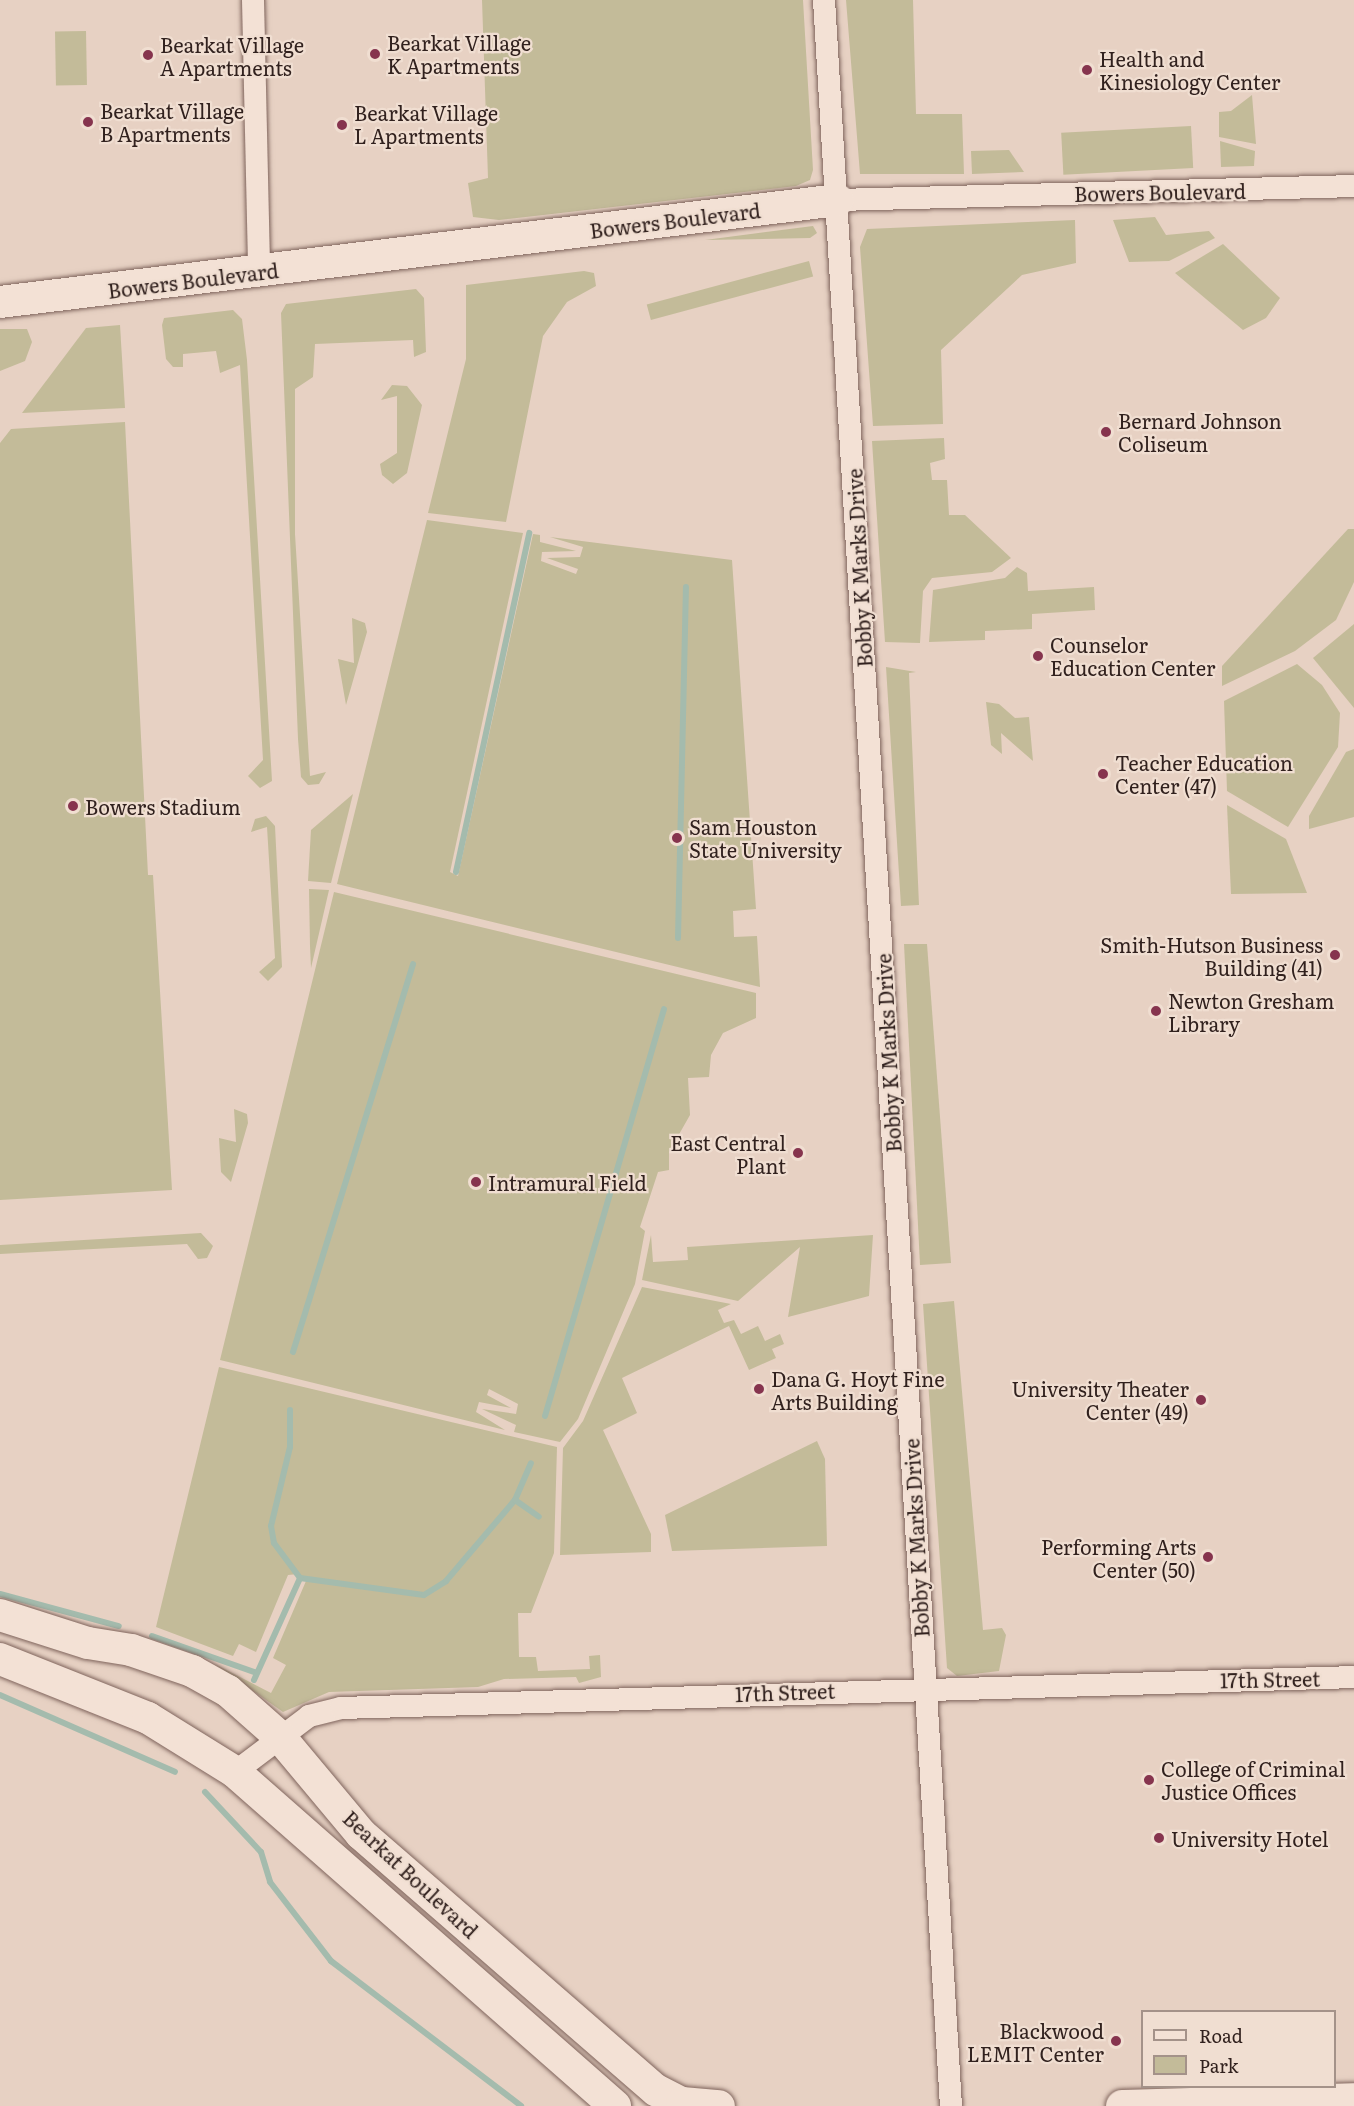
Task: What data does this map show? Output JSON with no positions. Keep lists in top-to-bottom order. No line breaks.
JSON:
{"streets":{"street":["Bowers Boulevard","Bobby K Marks Drive","17th Street","Bearkat Boulevard"]},"crossings":[["Bowers Boulevard","Bobby K Marks Drive"],["Bobby K Marks Drive","17th Street"],["17th Street","Bearkat Boulevard"]],"places":["Bearkat Village K Apartments","Bearkat Village A Apartments","Health and Kinesiology Center","Bearkat Village B Apartments","Bearkat Village L Apartments","Bernard Johnson Coliseum","Counselor Education Center","Teacher Education Center (47)","Bowers Stadium","Sam Houston State University","Smith-Hutson Business Building (41)","Newton Gresham Library","East Central Plant","Intramural Field","Dana G. Hoyt Fine Arts Building","University Theater Center (49)","Performing Arts Center (50)","College of Criminal Justice Offices","University Hotel","Blackwood LEMIT Center"],"legend":["Road","Park"]}
